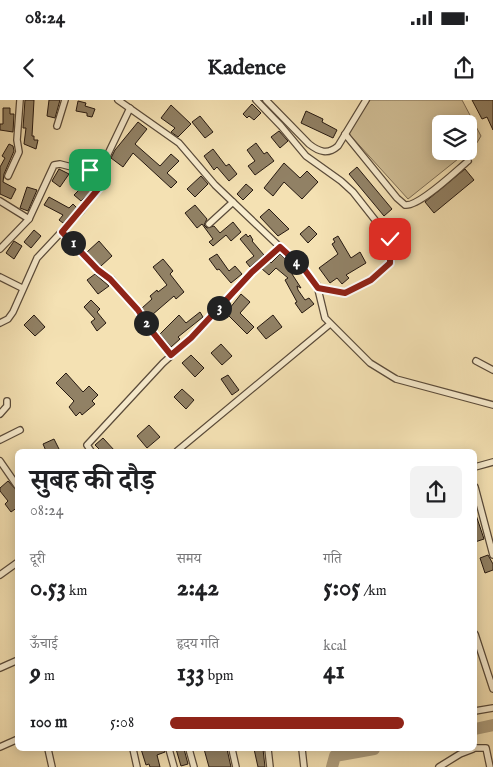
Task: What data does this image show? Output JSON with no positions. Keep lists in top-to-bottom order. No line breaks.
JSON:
{"page":{"status":"08:24","header":"Kadence","pins":["1","4","3","2"],"heading":["सुबह की दौड़","08:24"],"stats":[["दूरी","0.53 km"],["समय","2:42"],["गति","5:05 /km"],["ऊँचाई","9 m"],["हृदय गति","133 bpm"],["kcal","41"]],"list":[{"name":"100 m","note":"5:08"}]}}
